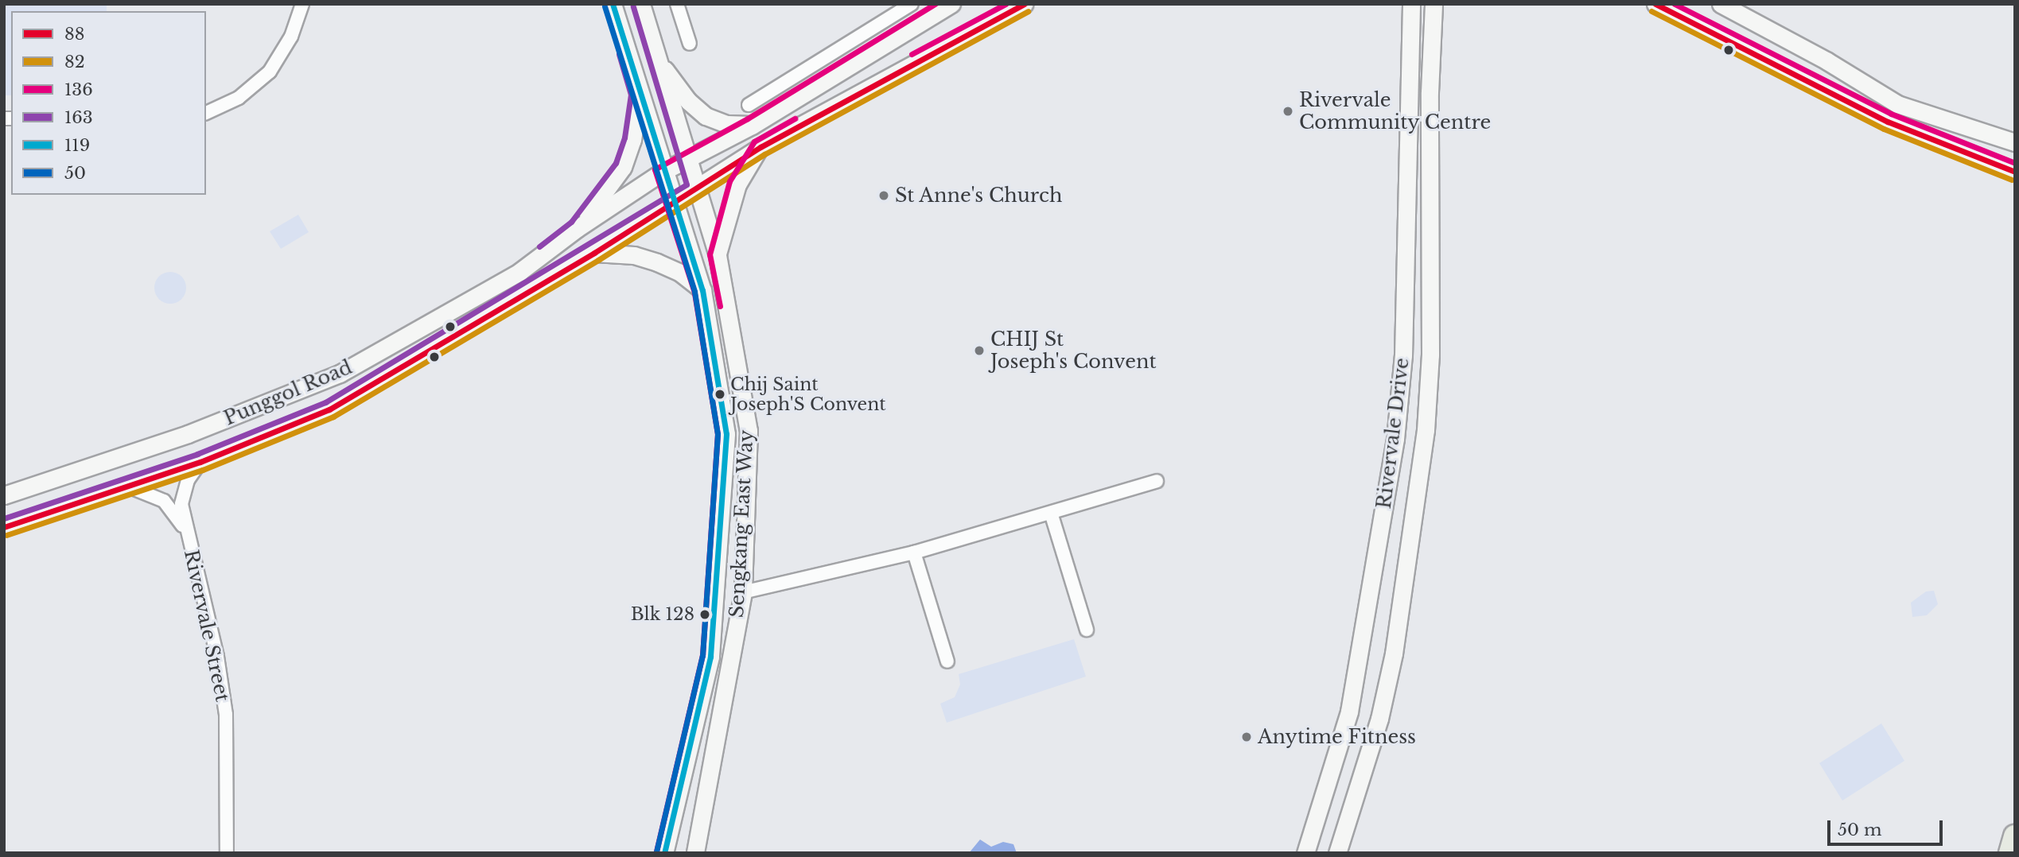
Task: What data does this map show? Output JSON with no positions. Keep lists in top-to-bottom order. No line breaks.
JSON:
{"streets":{"main road":["Punggol Road","Rivervale Drive","Sengkang East Way"],"street":["Rivervale Street"]},"crossings":[["Punggol Road","Sengkang East Way"],["Punggol Road","Rivervale Street"]],"places":["Rivervale Community Centre","St Anne's Church","CHIJ St Joseph's Convent","Chij Saint Joseph'S Convent","Blk 128","Anytime Fitness"],"lines":["transit line 88","transit line 136","transit line 119","transit line 163","transit line 50","transit line 82"],"legend":["88","82","136","163","119","50"],"scale_bar":"50 m"}
